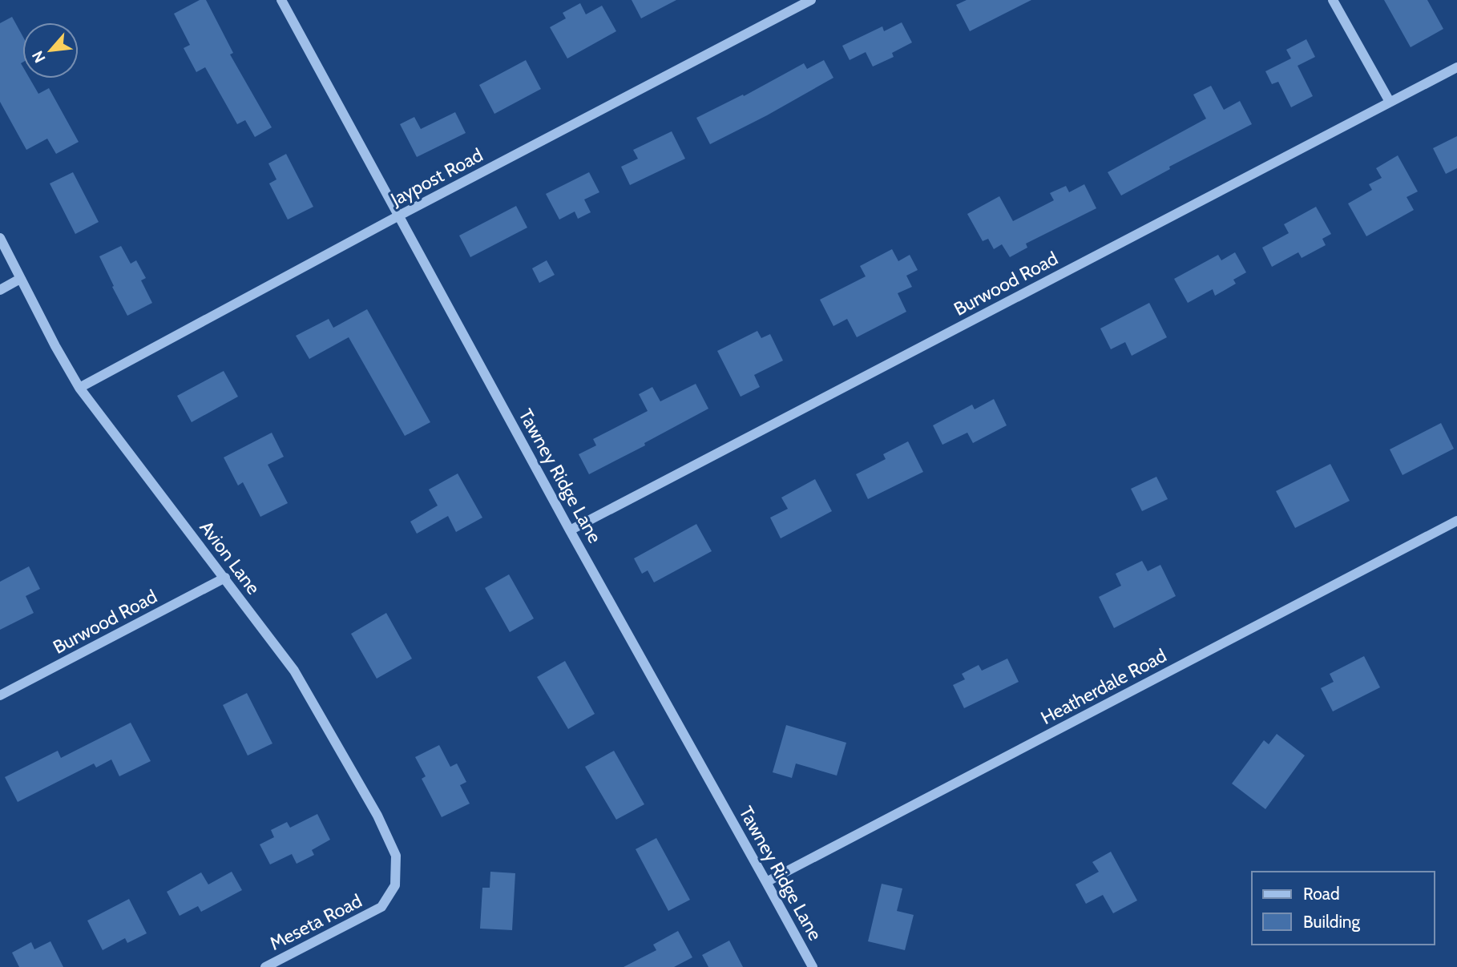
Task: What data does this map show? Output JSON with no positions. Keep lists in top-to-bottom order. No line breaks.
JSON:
{"streets":{"street":["Jaypost Road","Burwood Road","Tawney Ridge Lane","Avion Lane","Heatherdale Road","Meseta Road"]},"crossings":[["Jaypost Road","Tawney Ridge Lane"],["Jaypost Road","Avion Lane"],["Burwood Road","Tawney Ridge Lane"],["Burwood Road","Avion Lane"],["Tawney Ridge Lane","Heatherdale Road"],["Avion Lane","Meseta Road"]],"legend":["Road","Building"],"north":"bottom left"}
